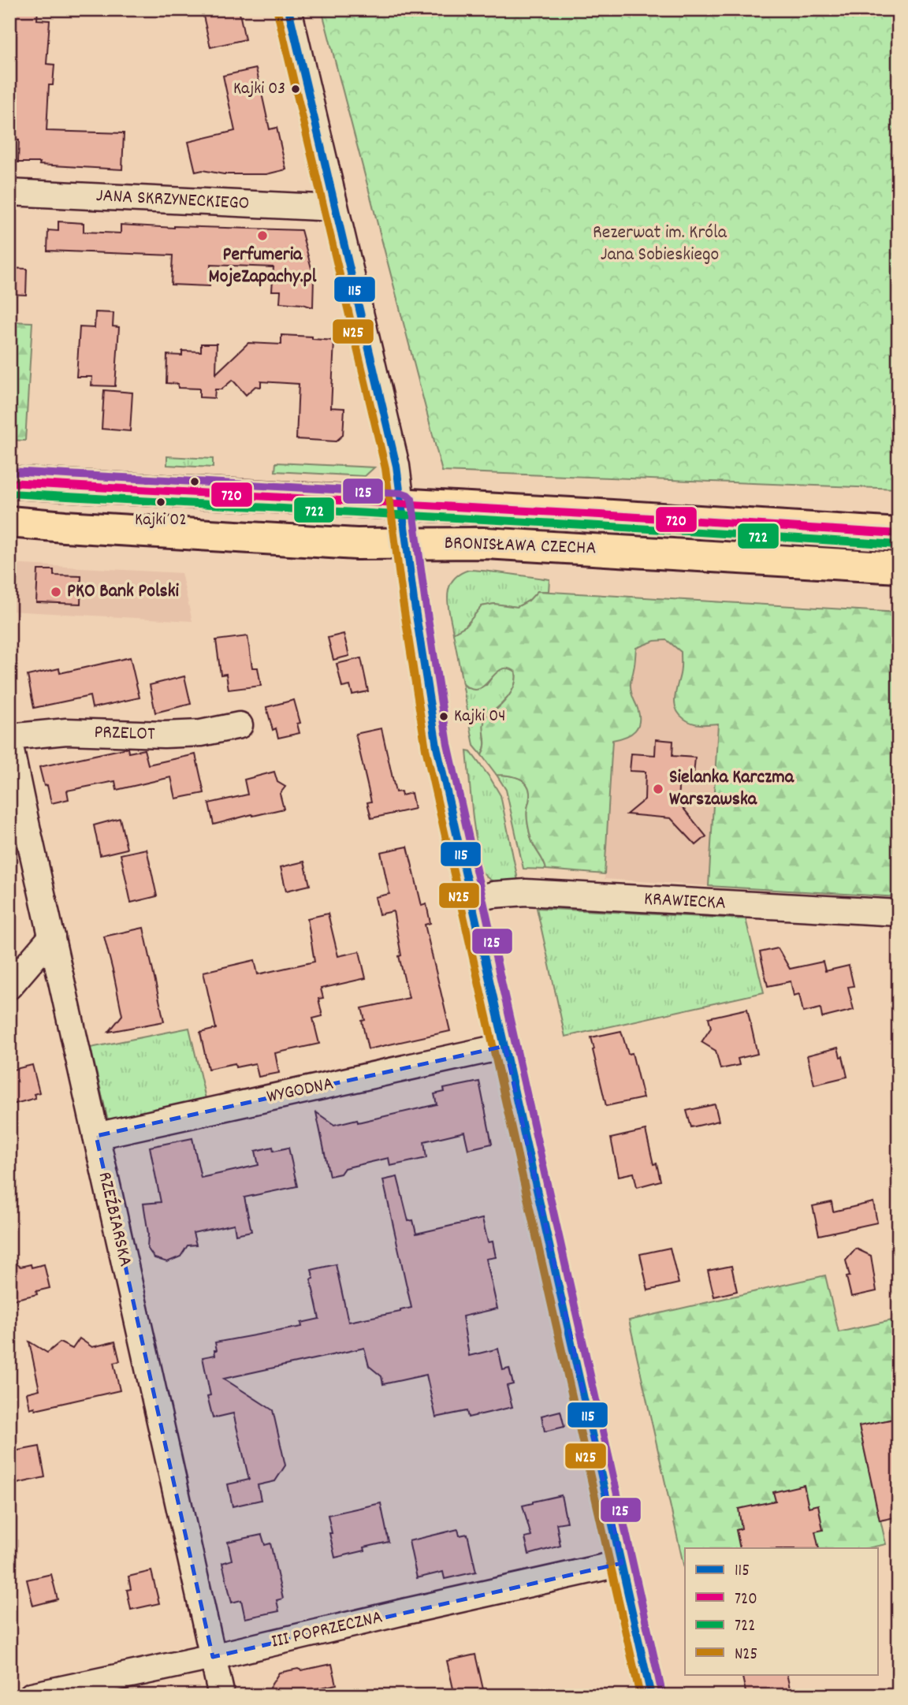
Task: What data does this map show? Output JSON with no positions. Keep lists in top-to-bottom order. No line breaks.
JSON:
{"streets":{"main road":["BRONISŁAWA CZECHA"],"street":["JANA SKRZYNECKIEGO","PRZELOT","KRAWIECKA","WYGODNA","RZEŹBIARSKA","III POPRZECZNA"]},"crossings":[["WYGODNA","RZEŹBIARSKA"],["RZEŹBIARSKA","III POPRZECZNA"]],"parks":["Rezerwat im. Króla Jana Sobieskiego"],"places":["Kajki 03","Perfumeria MojeZapachy.pl","Kajki 02","PKO Bank Polski","Kajki 04","Sielanka Karczma Warszawska"],"lines":["transit line 115","transit line N25","transit line 125","transit line 720","transit line 722"],"legend":["115","720","722","N25"]}
